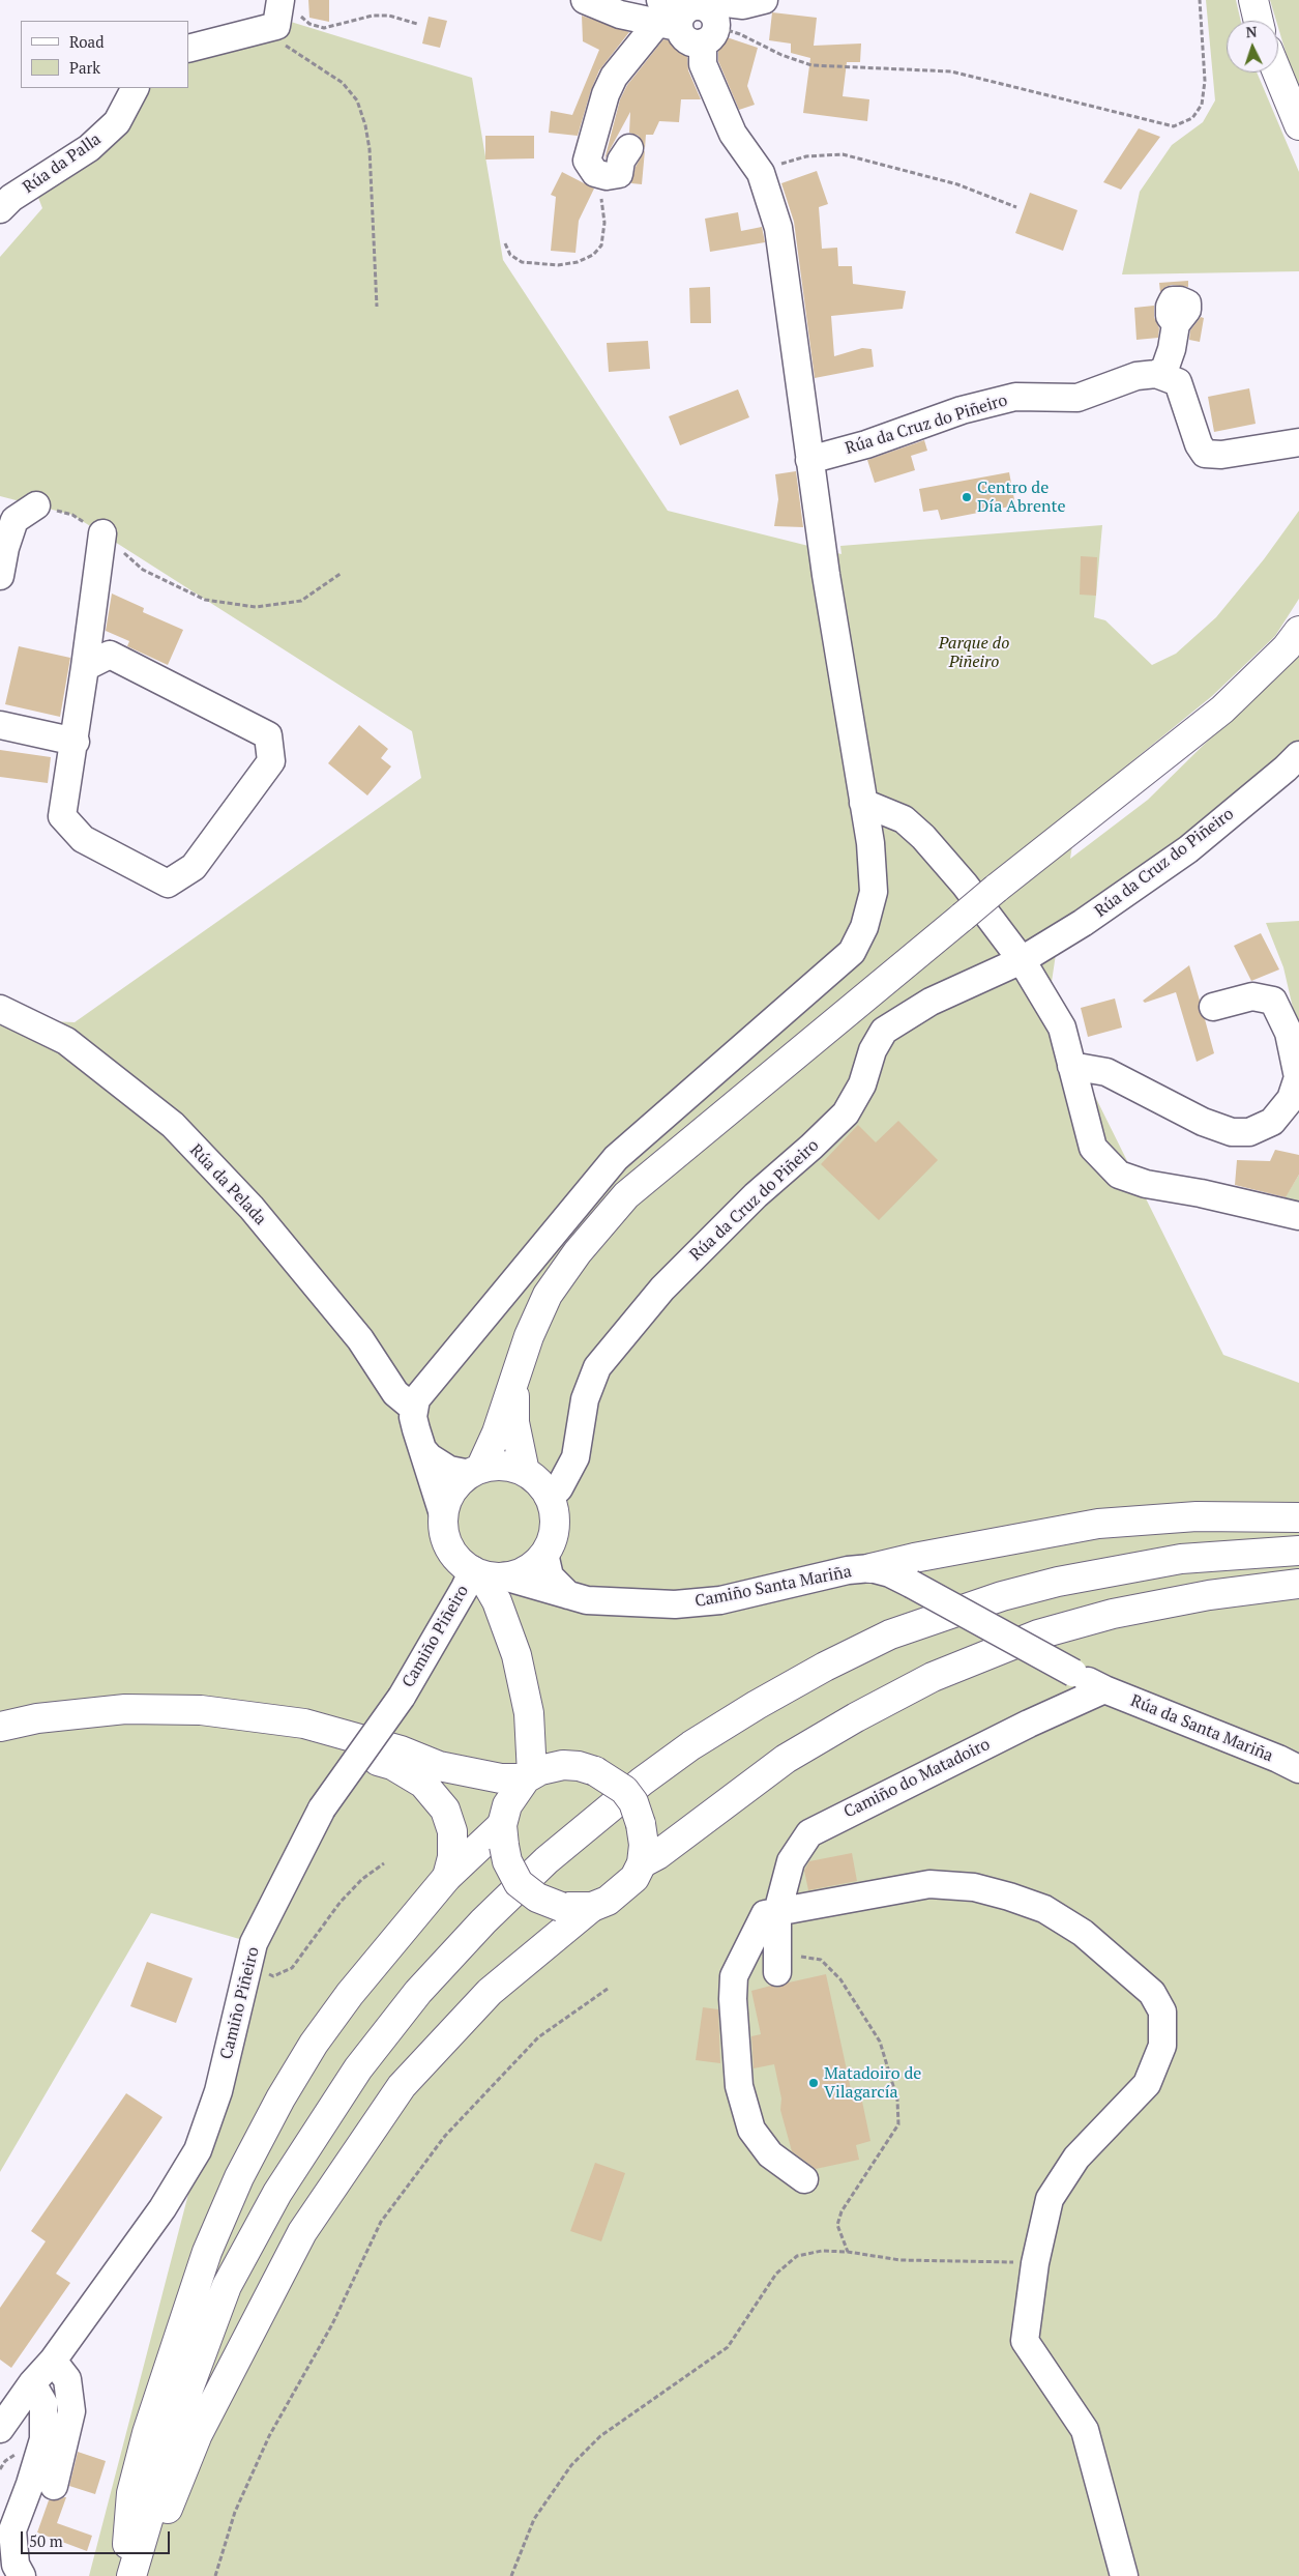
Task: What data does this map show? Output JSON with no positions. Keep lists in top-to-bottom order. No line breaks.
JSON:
{"streets":{"street":["Rúa da Palla","Rúa da Cruz do Piñeiro","Rúa da Pelada","Camiño Santa Mariña","Camiño Piñeiro","Rúa da Santa Mariña","Camiño do Matadoiro"]},"crossings":[["Rúa da Cruz do Piñeiro","Camiño Santa Mariña"],["Rúa da Cruz do Piñeiro","Camiño Piñeiro"],["Camiño Santa Mariña","Camiño Piñeiro"],["Camiño Santa Mariña","Rúa da Santa Mariña"],["Camiño Santa Mariña","Camiño do Matadoiro"],["Rúa da Santa Mariña","Camiño do Matadoiro"]],"parks":["Parque do Piñeiro"],"places":["Centro de Día Abrente","Matadoiro de Vilagarcía"],"legend":["Road","Park"],"scale_bar":"50 m","north":"top"}
